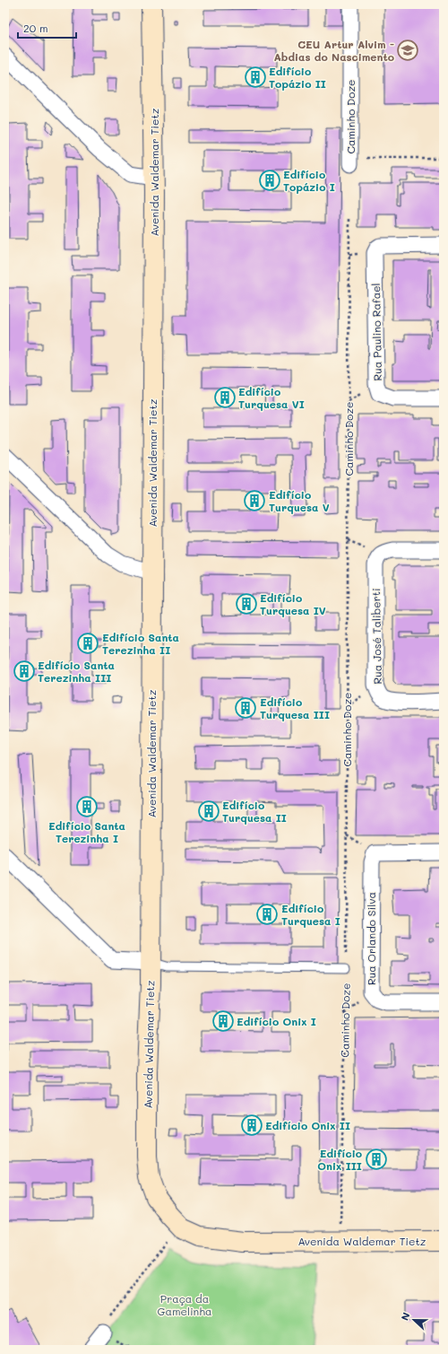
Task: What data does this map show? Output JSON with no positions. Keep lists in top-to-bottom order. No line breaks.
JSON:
{"streets":{"street":["Caminho Doze","Avenida Waldemar Tietz","Rua Paulino Rafael","Rua José Taliberti","Rua Orlando Silva"]},"crossings":[["Caminho Doze","Avenida Waldemar Tietz"]],"parks":["Praça da Gamelinha"],"places":{"school or university":["CEU Artur Alvim - Abdias do Nascimento"],"building":["Edifício Topázio II","Edifício Topázio I","Edifício Turquesa VI","Edifício Turquesa V","Edifício Turquesa IV","Edifício Santa Terezinha II","Edifício Santa Terezinha III","Edifício Turquesa III","Edifício Santa Terezinha I","Edifício Turquesa II","Edifício Turquesa I","Edifício Onix I","Edifício Onix II","Edifício Onix III"]},"scale_bar":"20 m","north":"left"}
